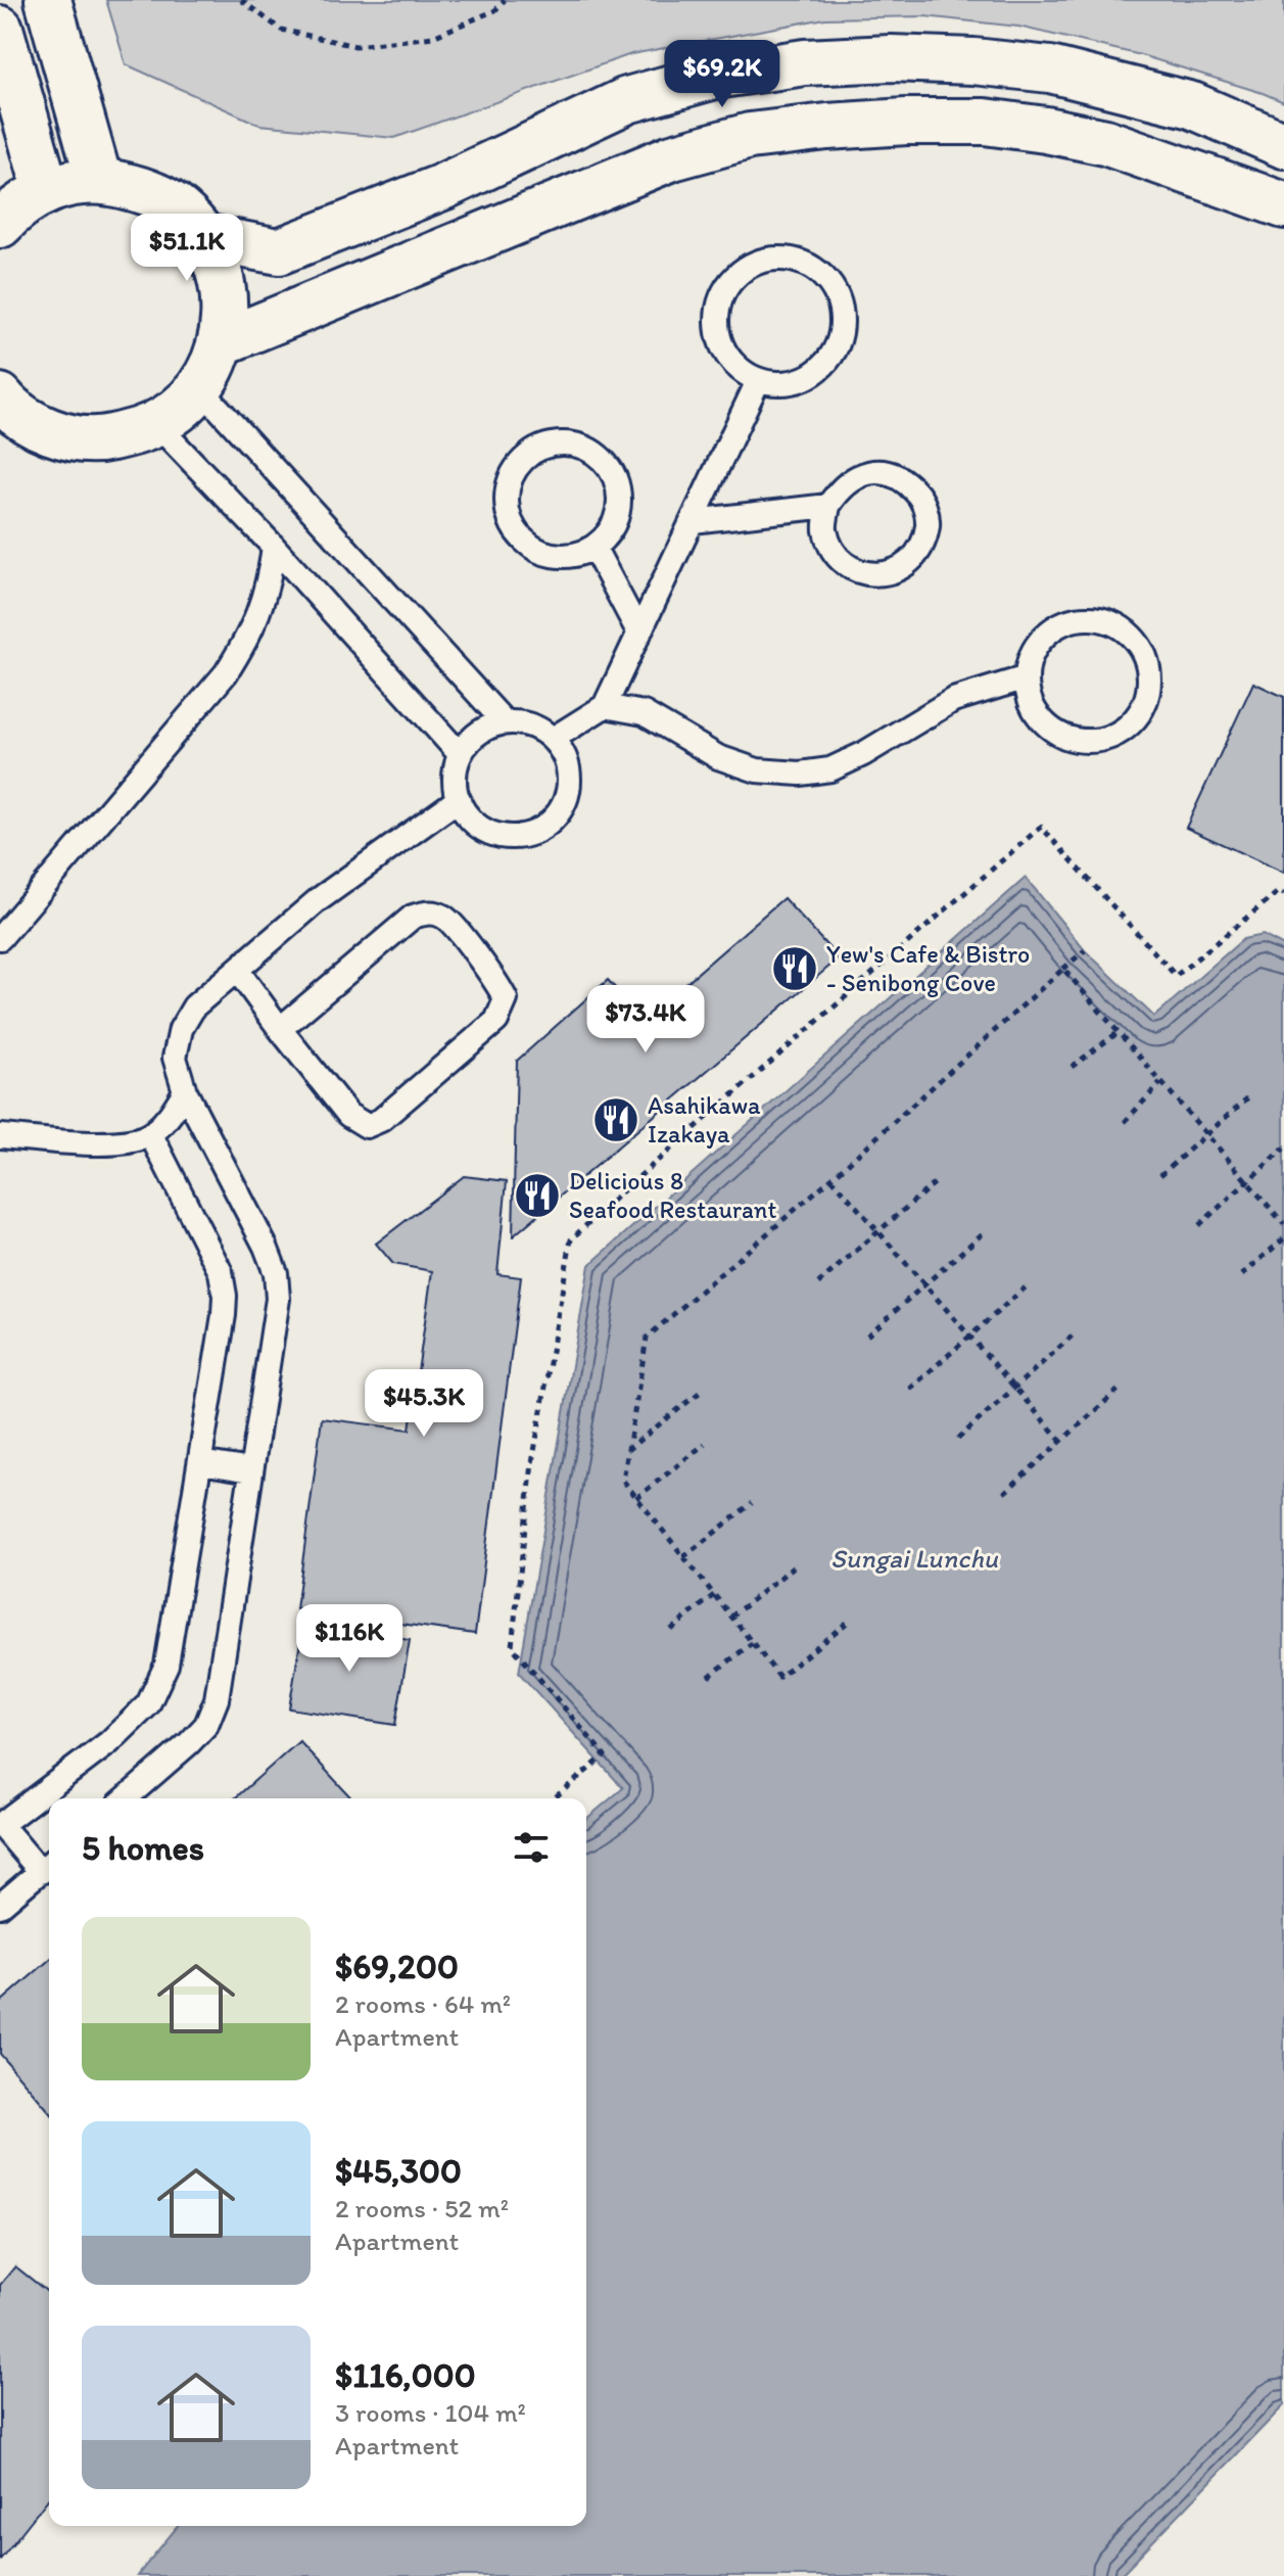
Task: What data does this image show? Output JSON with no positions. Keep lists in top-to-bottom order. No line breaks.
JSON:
{"water":["Sungai Lunchu"],"places":{"restaurant":["Yew's Cafe & Bistro - Senibong Cove","Asahikawa Izakaya","Delicious 8 Seafood Restaurant"]},"page":{"price":["$69.2K","$51.1K","$73.4K","$45.3K","$116K"],"heading":"5 homes","list":[{"name":"$69,200","note":"2 rooms · 64 m² · Apartment"},{"name":"$45,300","note":"2 rooms · 52 m² · Apartment"},{"name":"$116,000","note":"3 rooms · 104 m² · Apartment"}]}}
